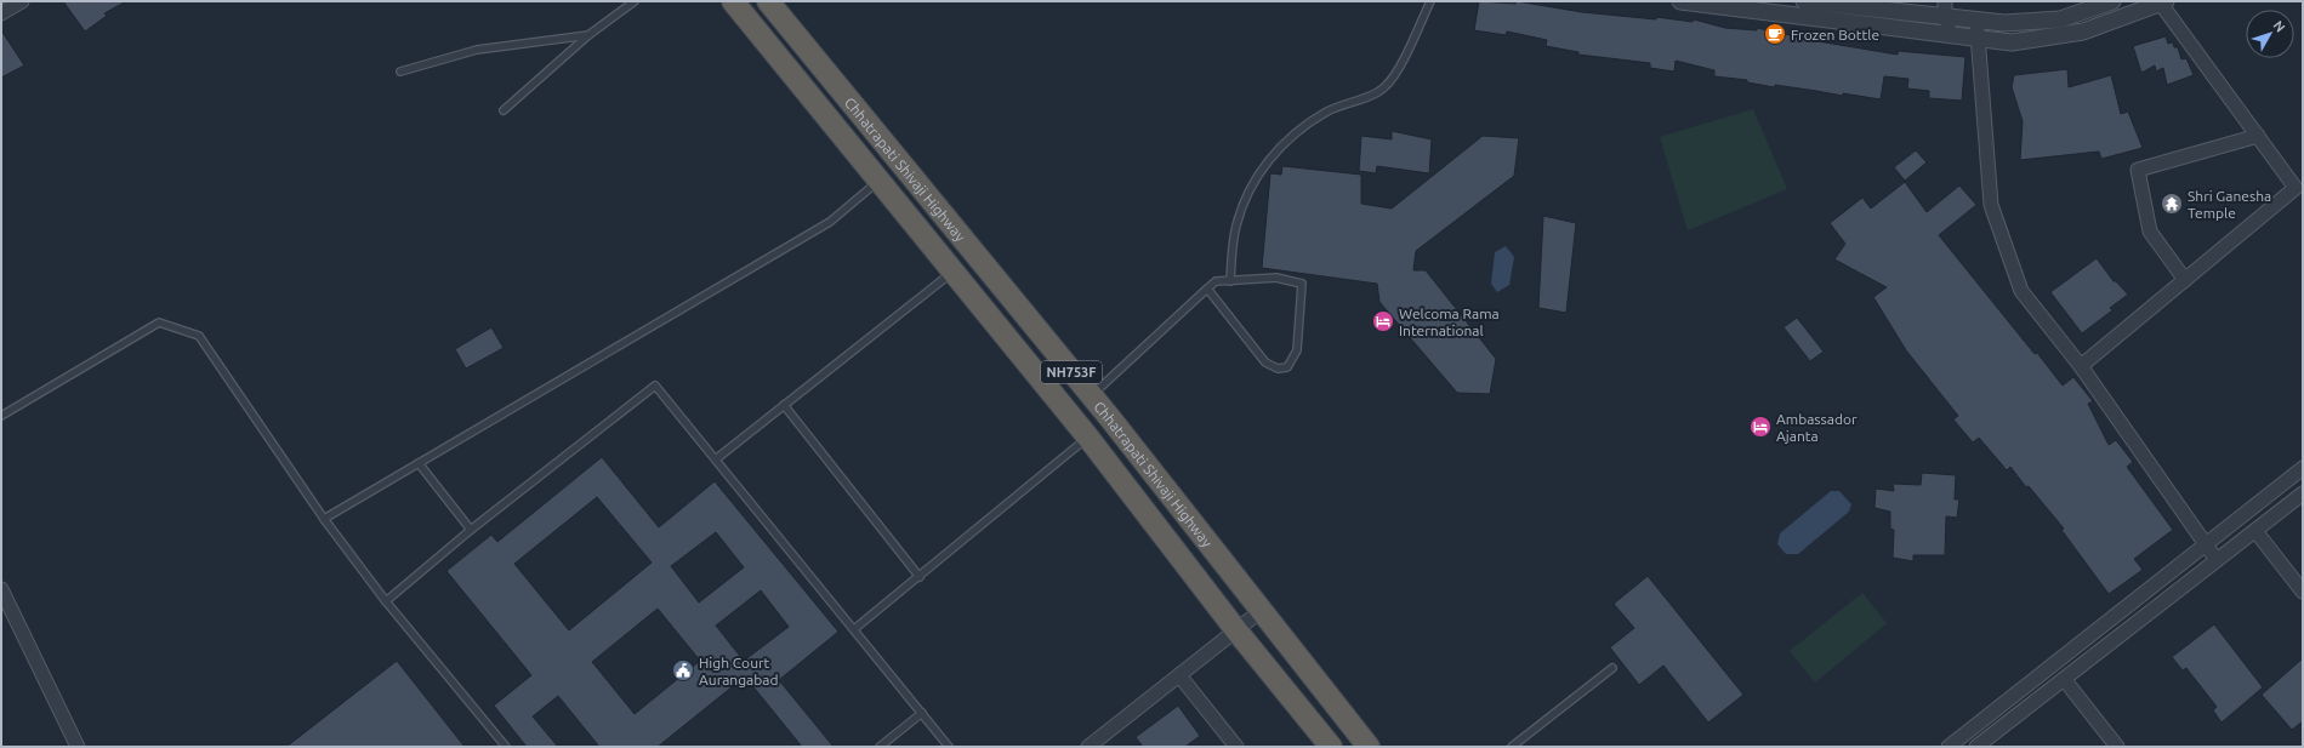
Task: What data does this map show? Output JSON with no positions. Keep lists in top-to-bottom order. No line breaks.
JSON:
{"streets":{"highway":["Chhatrapati Shivaji Highway","NH753F"]},"places":{"cafe":["Frozen Bottle"],"temple":["Shri Ganesha Temple"],"hotel":["Welcoma Rama International","Ambassador Ajanta"],"public building":["High Court Aurangabad"]},"north":"top right"}
